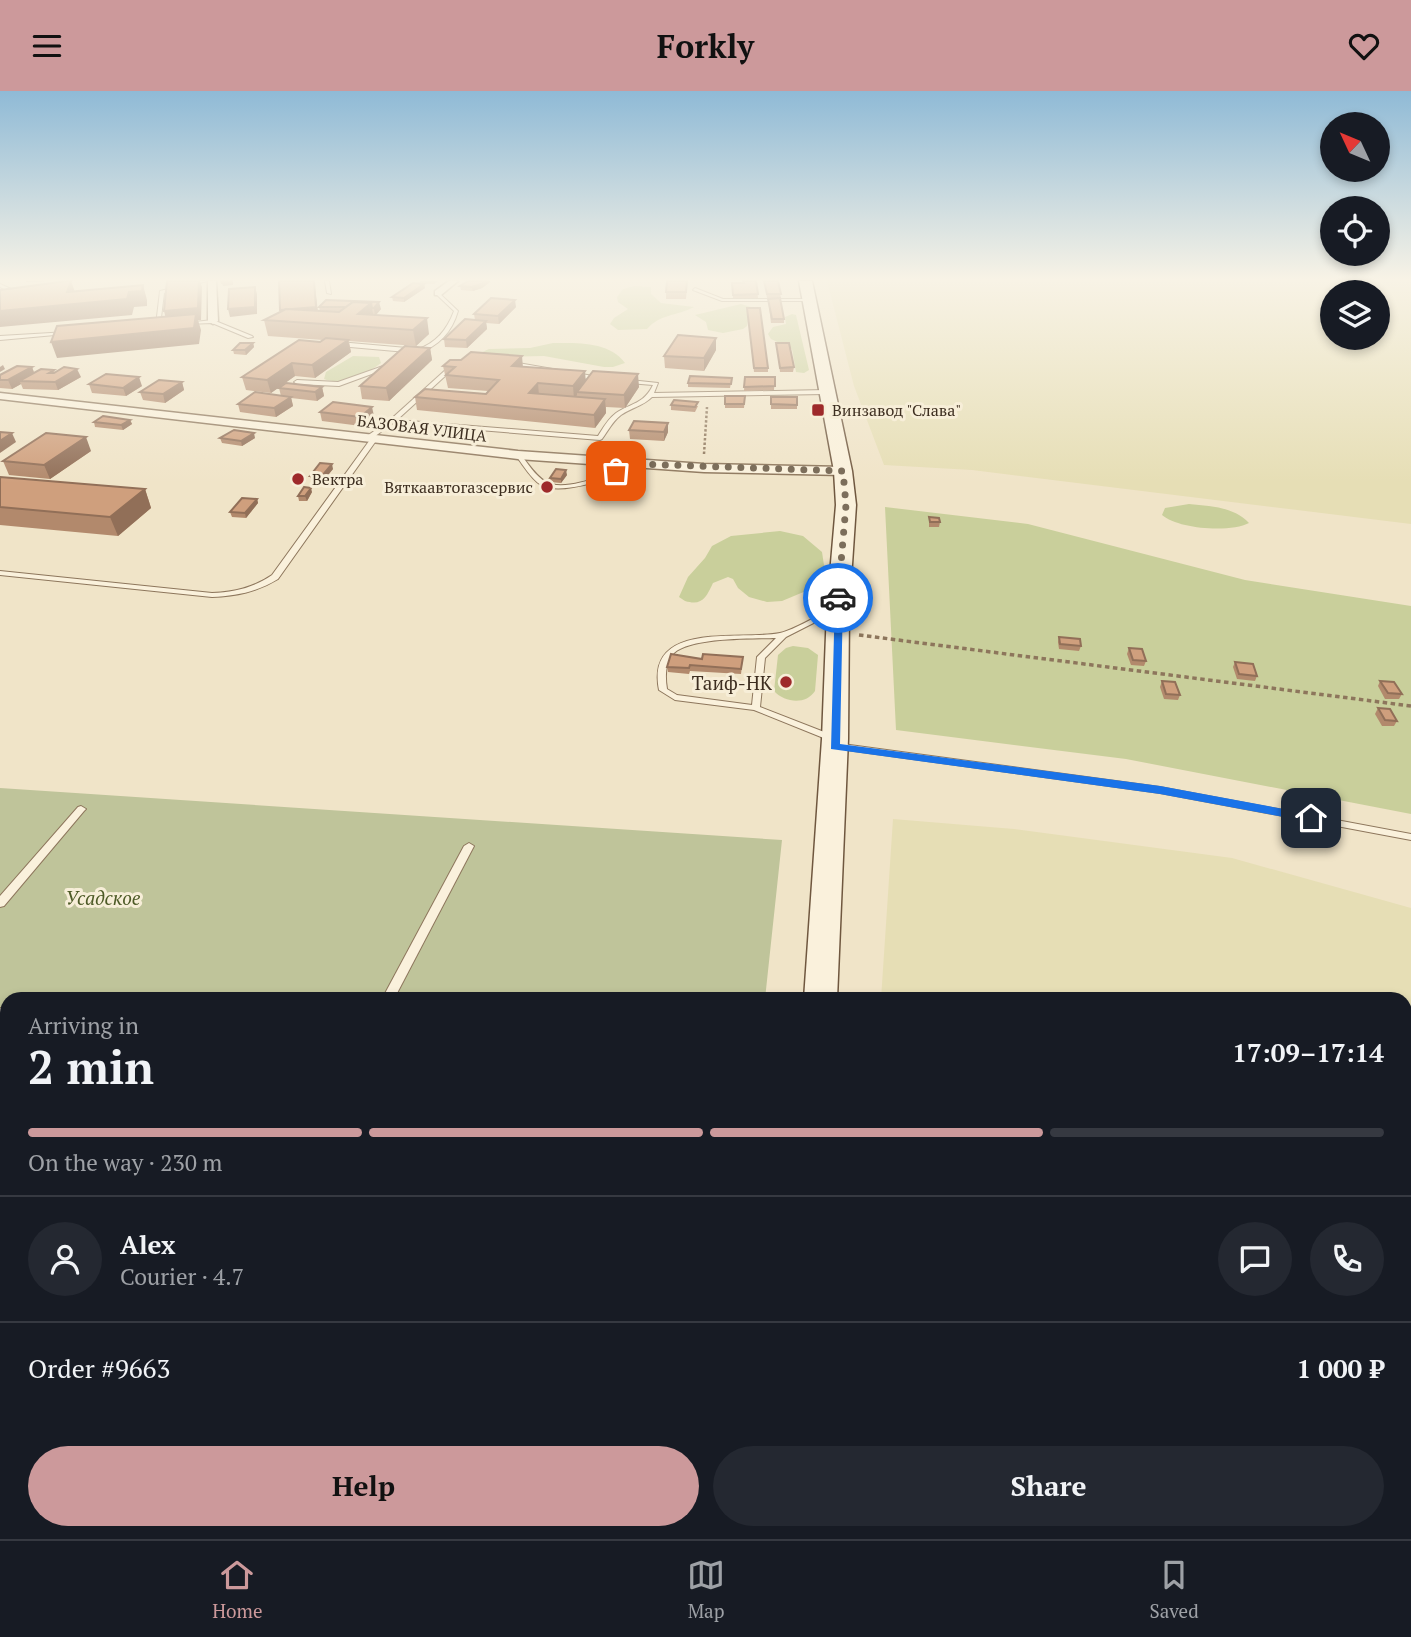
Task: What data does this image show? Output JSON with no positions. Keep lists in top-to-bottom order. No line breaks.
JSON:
{"streets":{"street":["БАЗОВАЯ УЛИЦА"]},"parks":["Усадское"],"places":{"transit":["Винзавод \"Слава\""],"other":["Вектра","Вяткаавтогазсервис","Таиф-НК"]},"north":"top left","page":{"header":"Forkly","heading":["2 min","Arriving in","17:09–17:14"],"panel":["Alex","Courier · 4.7","Order #9663","1 000 ₽"],"bar":"On the way · 230 m","buttons":["Help","Share"],"tabs":["Home","Map","Saved"]}}
